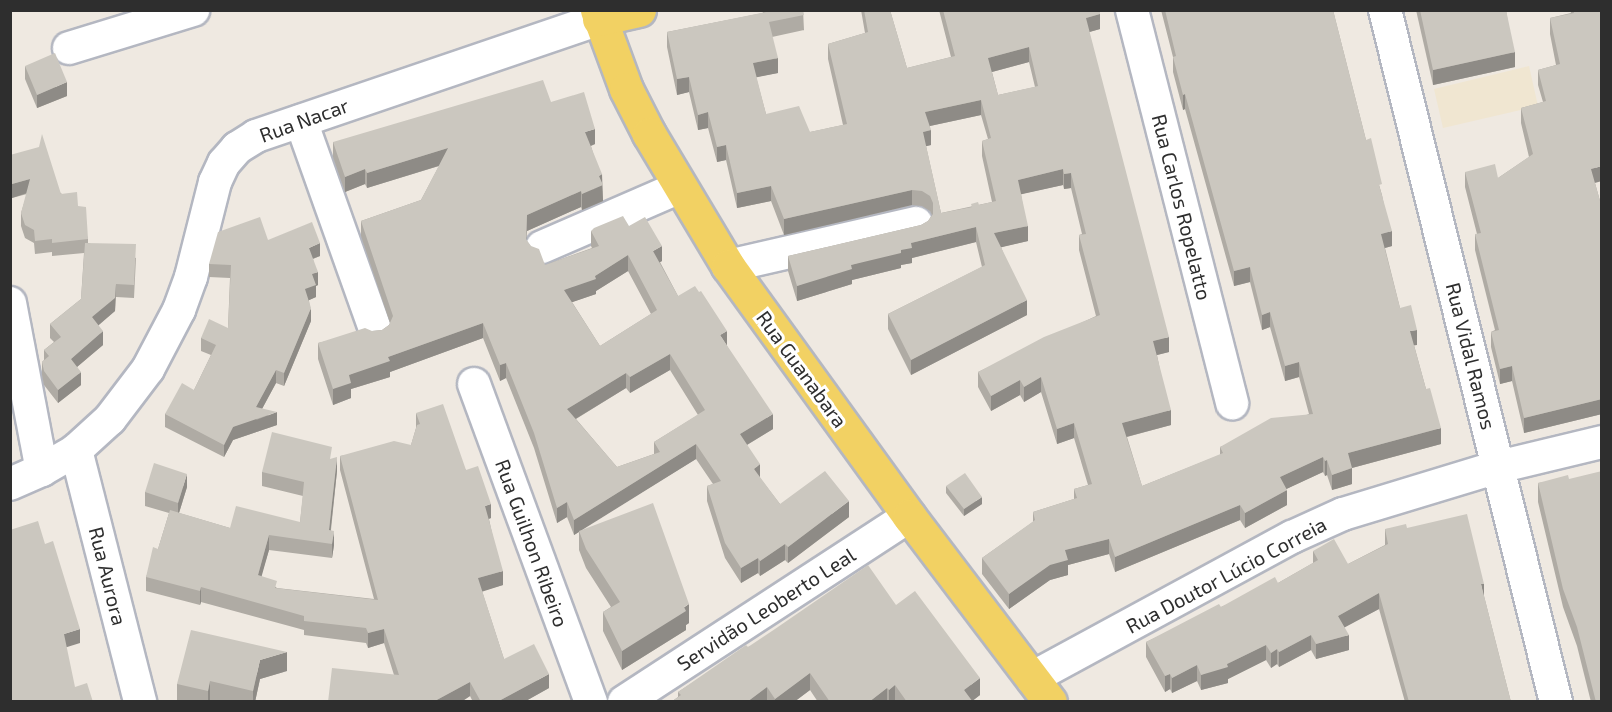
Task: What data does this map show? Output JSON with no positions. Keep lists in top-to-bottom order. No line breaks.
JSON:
{"streets":{"main road":["Rua Nacar","Rua Guanabara"],"street":["Rua Carlos Ropelatto","Rua Vidal Ramos","Rua Guilhon Ribeiro","Rua Doutor Lúcio Correia","Rua Aurora","Servidão Leoberto Leal"]},"crossings":[["Rua Nacar","Rua Guanabara"],["Rua Nacar","Rua Aurora"],["Rua Vidal Ramos","Rua Doutor Lúcio Correia"],["Rua Guanabara","Rua Doutor Lúcio Correia"],["Rua Guanabara","Servidão Leoberto Leal"]]}
